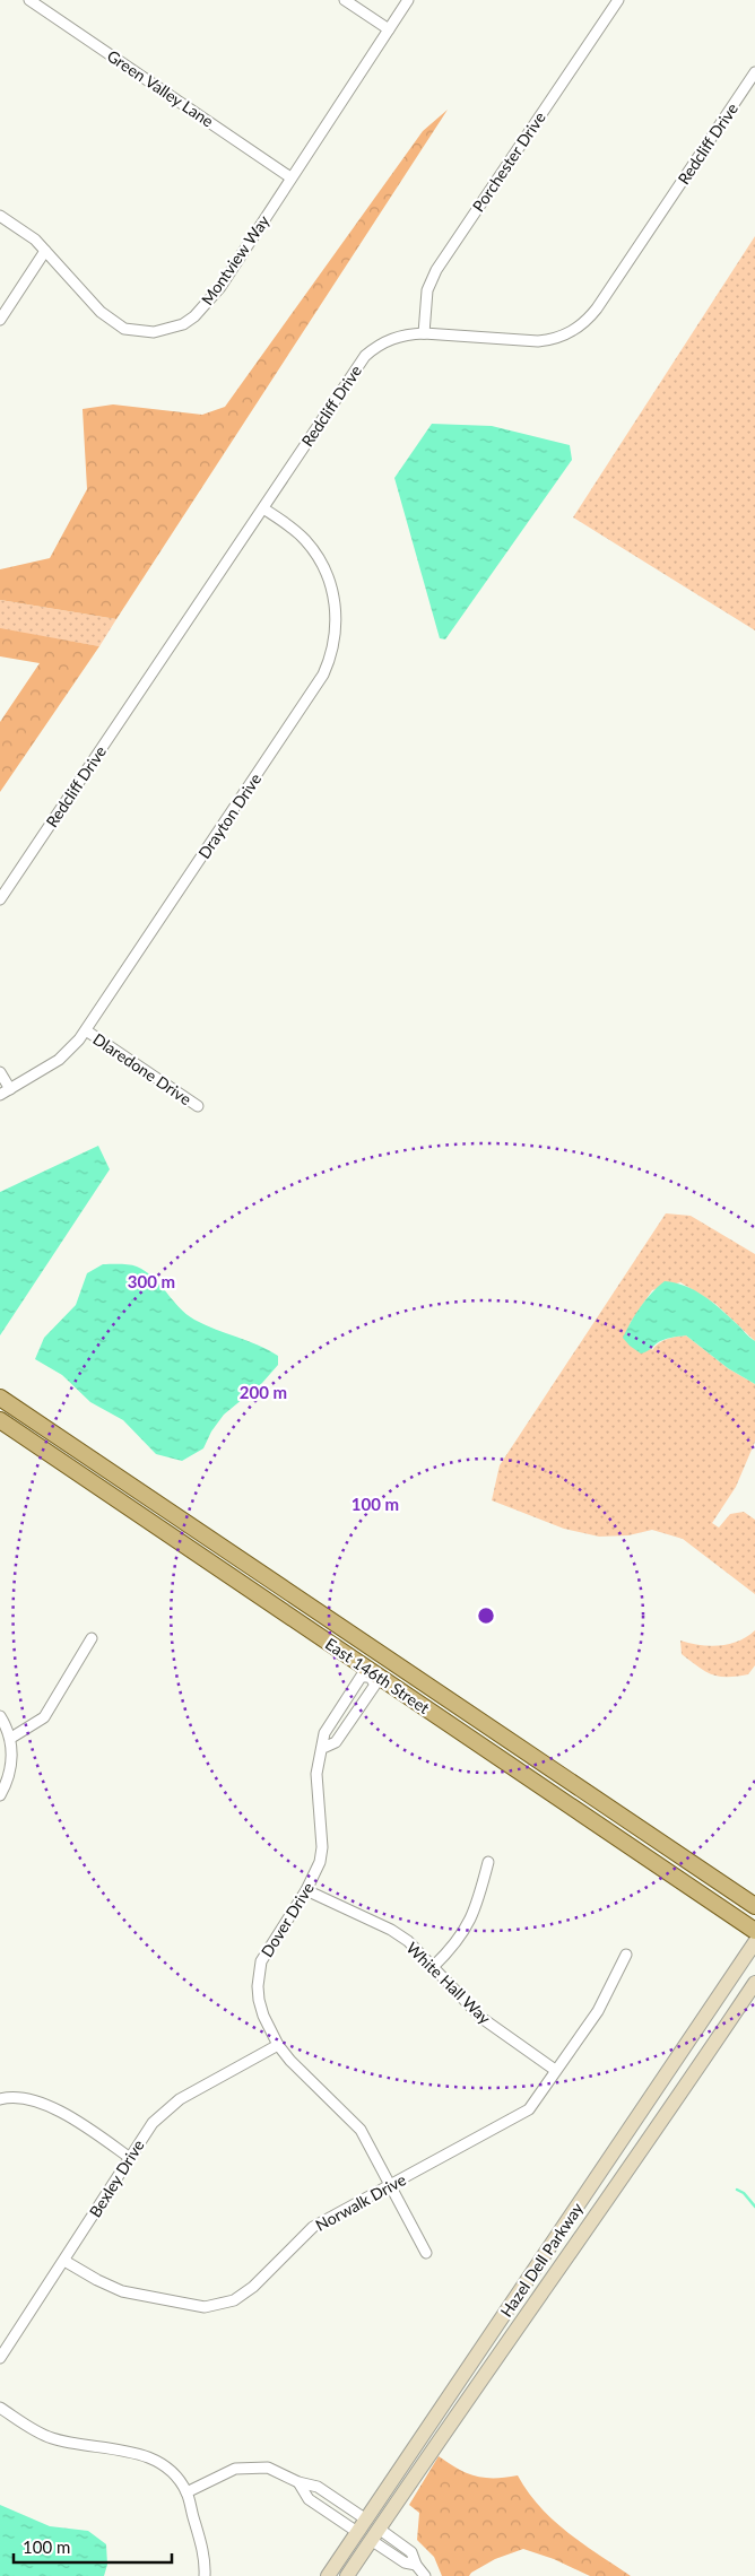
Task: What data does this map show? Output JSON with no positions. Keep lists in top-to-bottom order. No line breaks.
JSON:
{"streets":{"main road":["East 146th Street","Hazel Dell Parkway"],"street":["Green Valley Lane","Redcliff Drive","Porchester Drive","Montview Way","Drayton Drive","Dlaredone Drive","Dover Drive","White Hall Way","Bexley Drive","Norwalk Drive"]},"crossings":[["Green Valley Lane","Montview Way"],["Redcliff Drive","Porchester Drive"],["Redcliff Drive","Drayton Drive"],["Drayton Drive","Dlaredone Drive"],["East 146th Street","Dover Drive"],["Dover Drive","White Hall Way"],["Dover Drive","Bexley Drive"],["Dover Drive","Norwalk Drive"],["White Hall Way","Norwalk Drive"],["Bexley Drive","Norwalk Drive"]],"scale_bar":"100 m","rings":["300 m","200 m","100 m"]}
